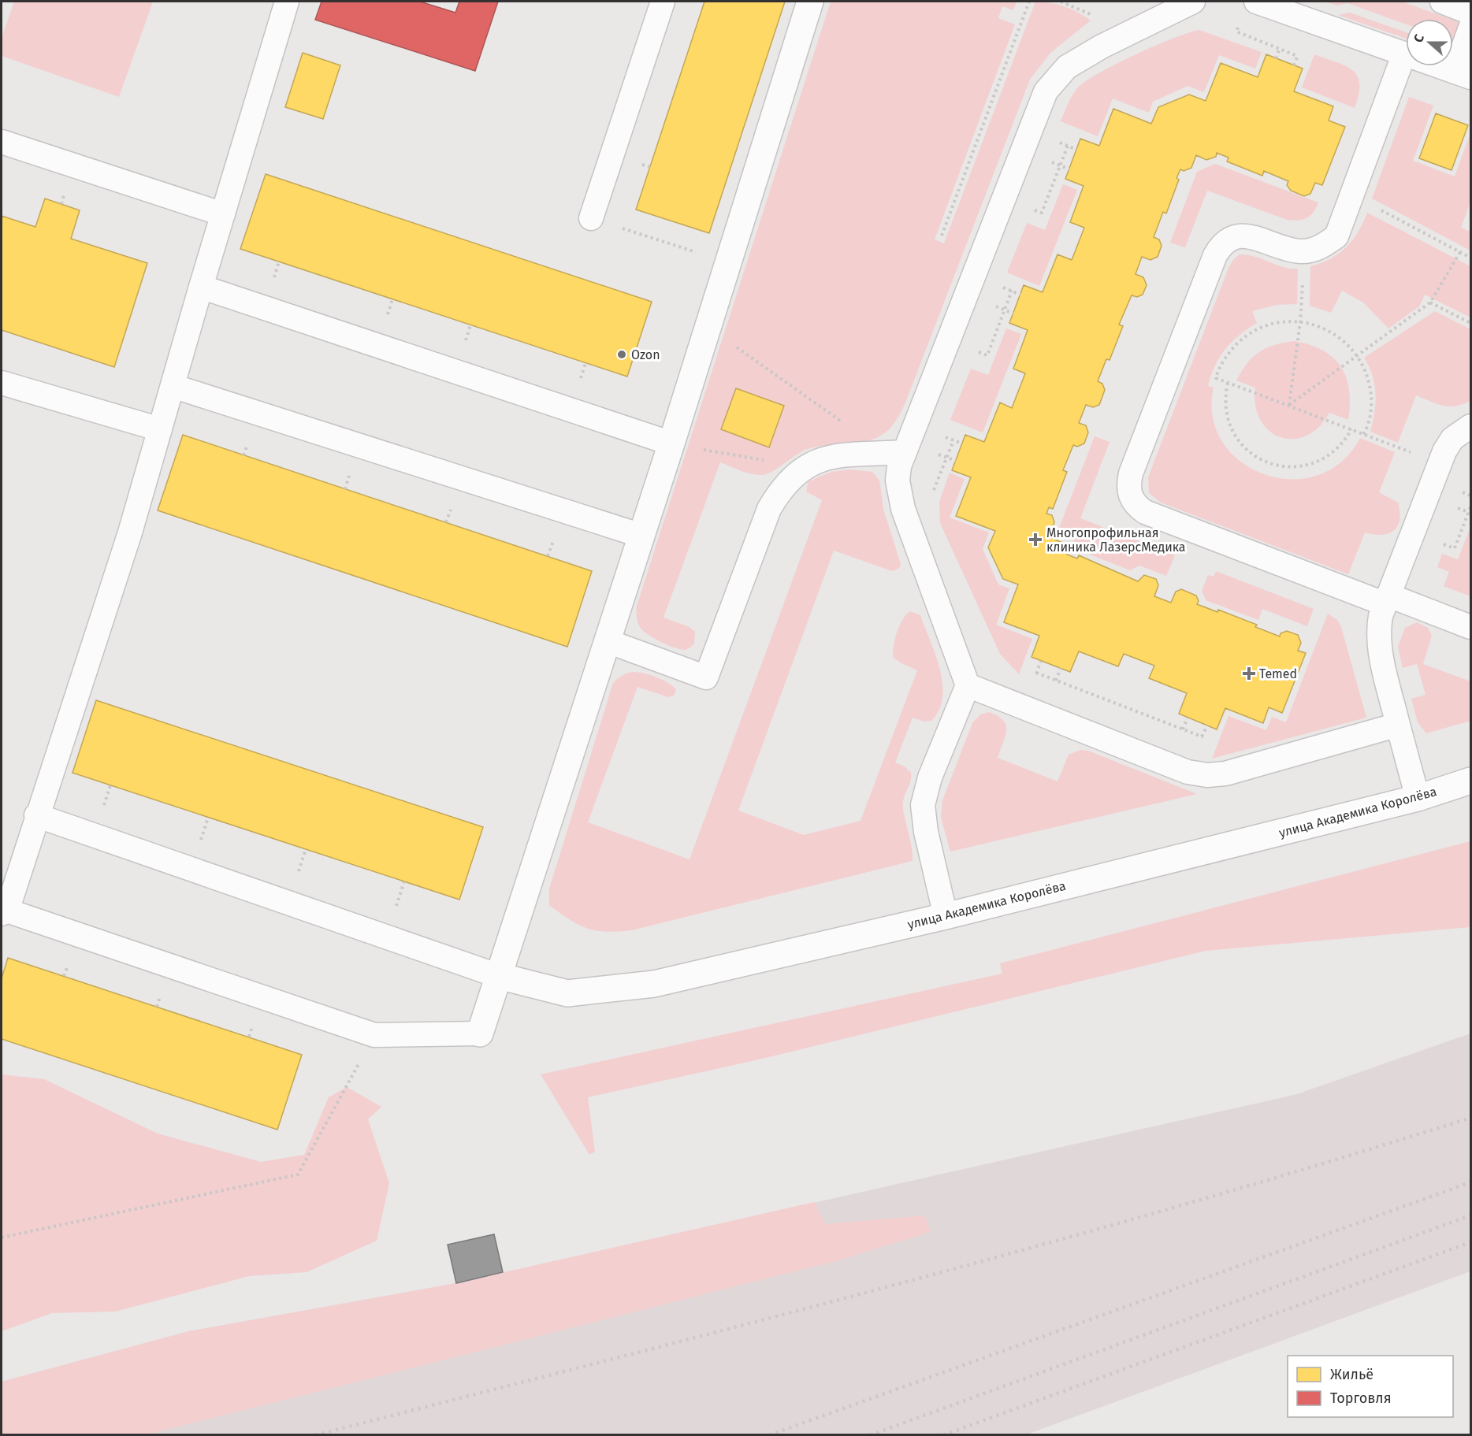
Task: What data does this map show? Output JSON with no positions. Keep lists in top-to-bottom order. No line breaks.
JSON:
{"streets":{"street":["улица Академика Королёва"]},"places":{"other":["Ozon"],"health":["Многопрофильная клиника ЛазерсМедика","Temed"]},"legend":["Жильё","Торговля"],"north":"left"}
